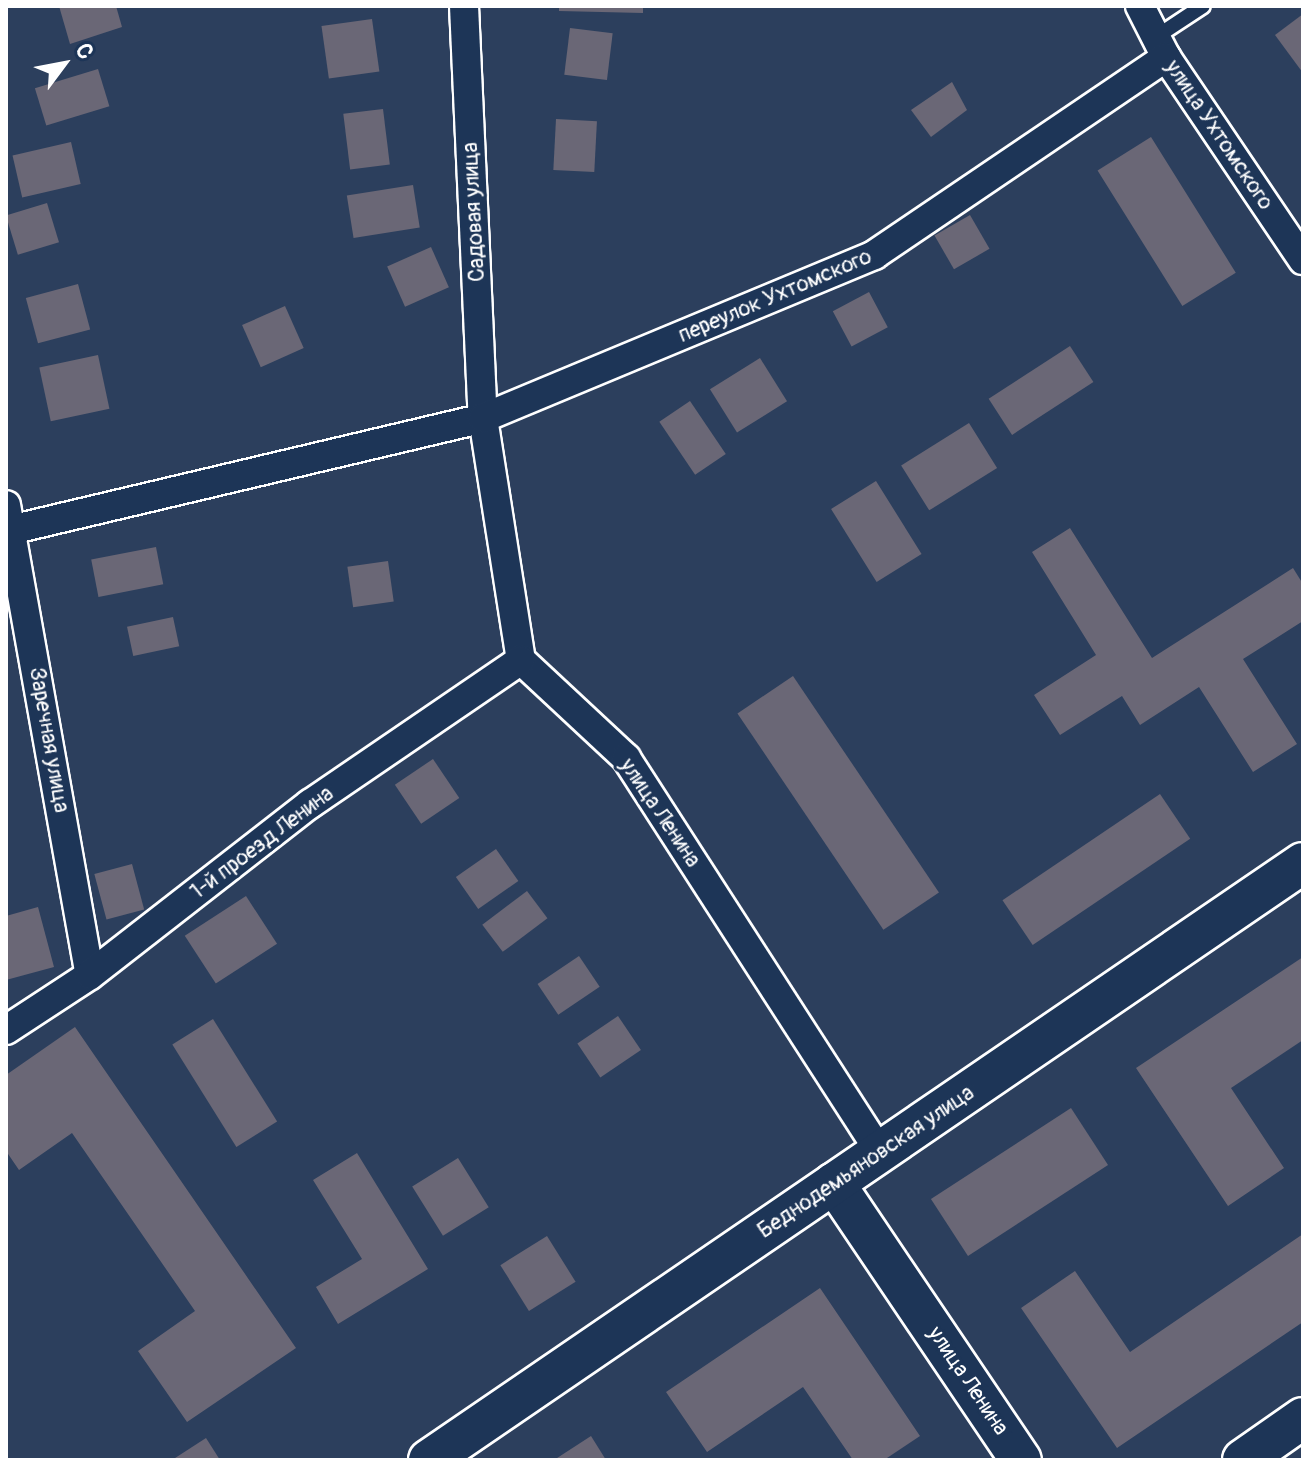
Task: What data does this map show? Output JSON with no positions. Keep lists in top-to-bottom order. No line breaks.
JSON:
{"streets":{"main road":["улица Ленина","Беднодемьяновская улица"],"street":["улица Ухтомского","Садовая улица","переулок Ухтомского","Заречная улица","1-й проезд Ленина"]},"crossings":[["улица Ухтомского","переулок Ухтомского"],["Садовая улица","переулок Ухтомского"],["переулок Ухтомского","Заречная улица"],["Заречная улица","1-й проезд Ленина"],["улица Ленина","1-й проезд Ленина"],["улица Ленина","Беднодемьяновская улица"]],"north":"top right"}
